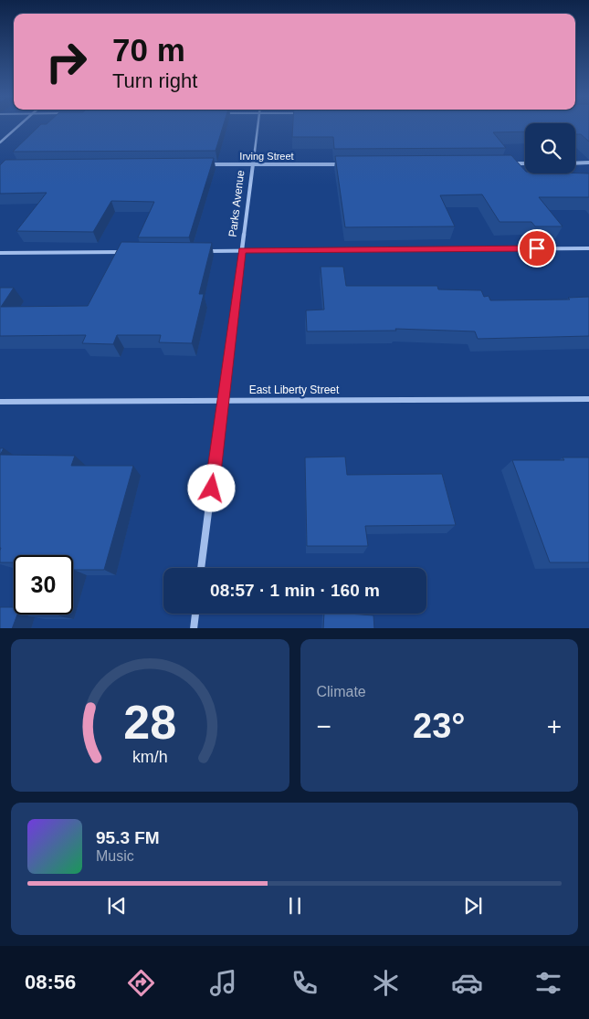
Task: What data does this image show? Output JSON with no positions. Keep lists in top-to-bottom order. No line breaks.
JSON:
{"streets":{"street":["Irving Street","Parks Avenue","East Liberty Street"]},"crossings":[["Irving Street","Parks Avenue"],["Parks Avenue","East Liberty Street"]],"page":{"turn":["70 m","Turn right"],"limit":"30","trip":"08:57 · 1 min · 160 m","tile":"Climate","heat":["−","23°","+"],"song":["95.3 FM","Music"],"tabs":"08:56","gauge":["28","km/h"]}}
